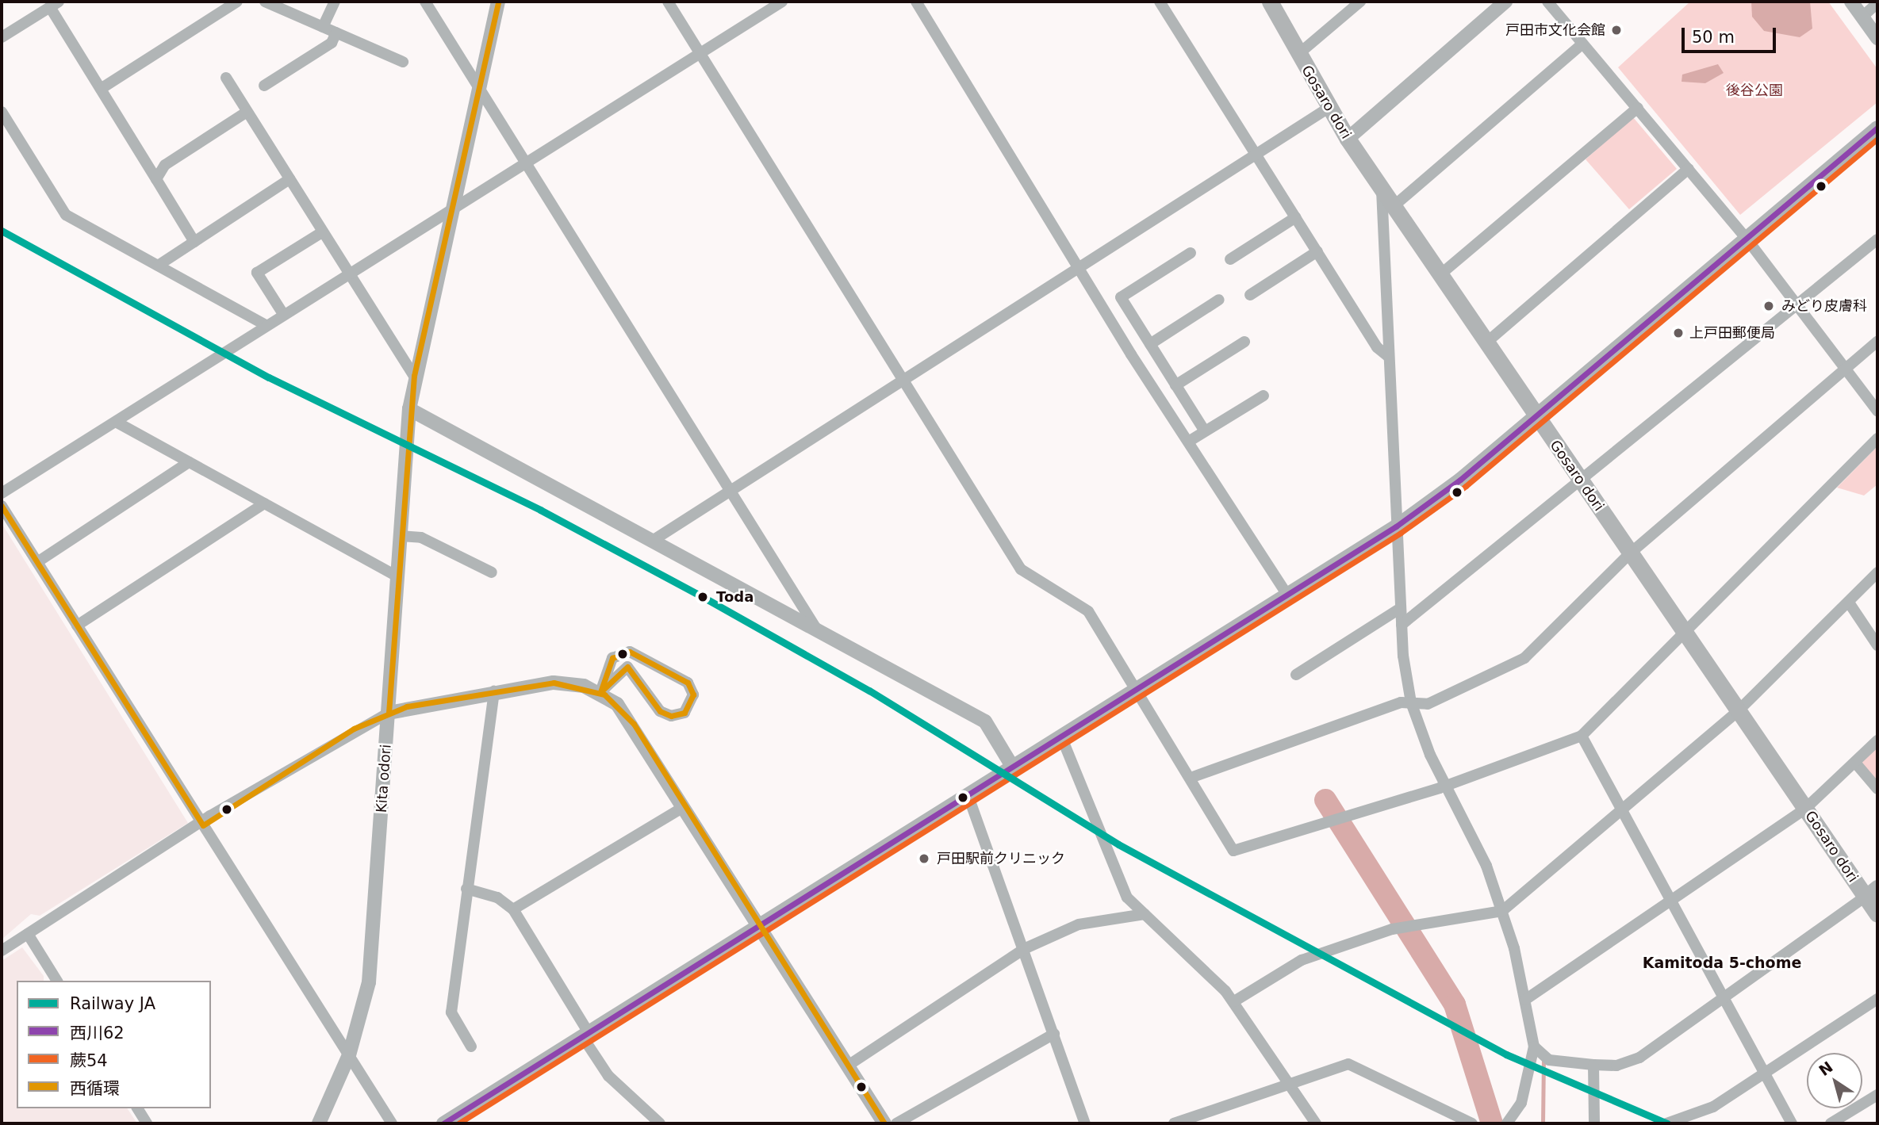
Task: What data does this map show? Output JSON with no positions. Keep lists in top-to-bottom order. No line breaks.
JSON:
{"streets":{"main road":["Gosaro dori"],"street":["Kita odori"]},"districts":["Kamitoda 5-chome"],"parks":["後谷公園"],"places":["戸田市文化会館","みどり皮膚科","上戸田郵便局","Toda","戸田駅前クリニック"],"lines":["transit line 西循環","transit line 西川62","transit line 蕨54","rail line JA"],"legend":["Railway JA","西川62","蕨54","西循環"],"scale_bar":"50 m","north":"top left"}
